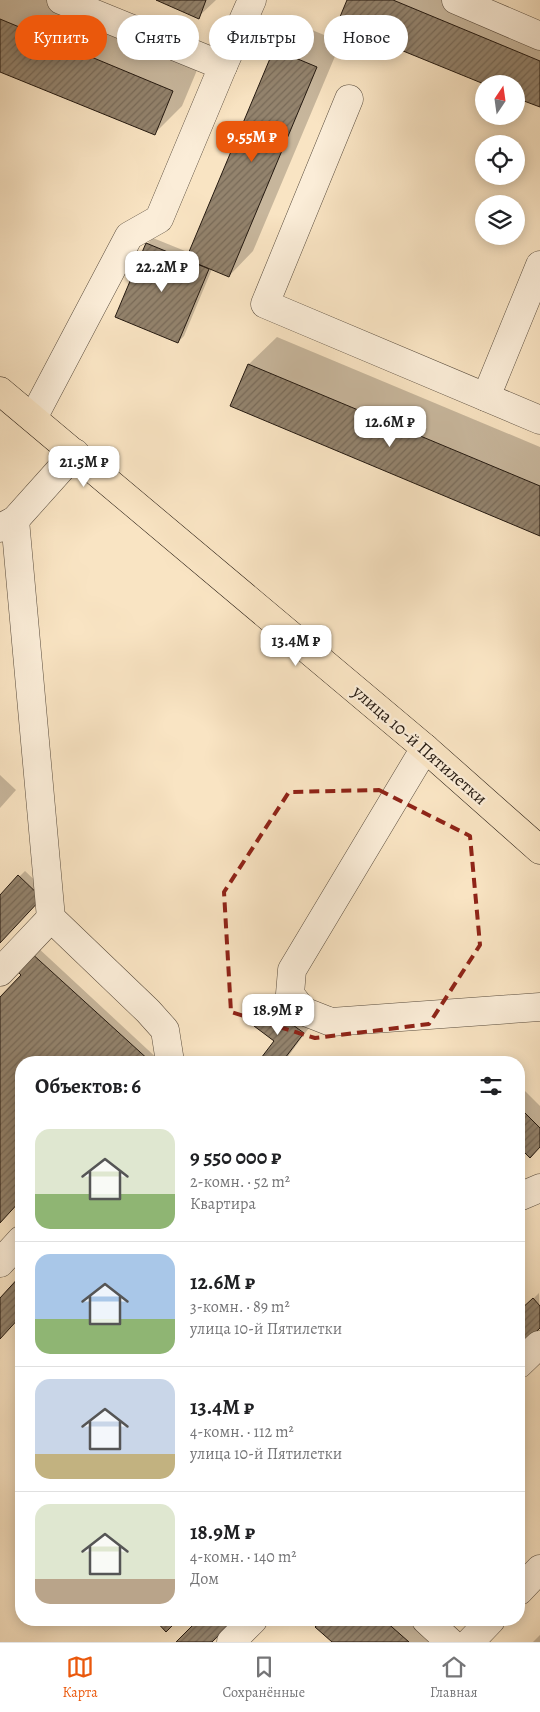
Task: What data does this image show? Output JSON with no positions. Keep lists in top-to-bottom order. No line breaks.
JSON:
{"streets":{"main road":["улица 10-й Пятилетки"]},"north":"top","page":{"chip":["Купить","Снять","Фильтры","Новое"],"price":["9.55M ₽","22.2M ₽","12.6M ₽","21.5M ₽","13.4M ₽","18.9M ₽"],"heading":"Объектов: 6","list":[{"name":"9 550 000 ₽","note":"2-комн. · 52 m² · Квартира"},{"name":"12.6M ₽","note":"3-комн. · 89 m² · улица 10-й Пятилетки"},{"name":"13.4M ₽","note":"4-комн. · 112 m² · улица 10-й Пятилетки"},{"name":"18.9M ₽","note":"4-комн. · 140 m² · Дом"}],"tabs":["Карта","Сохранённые","Главная"]}}
